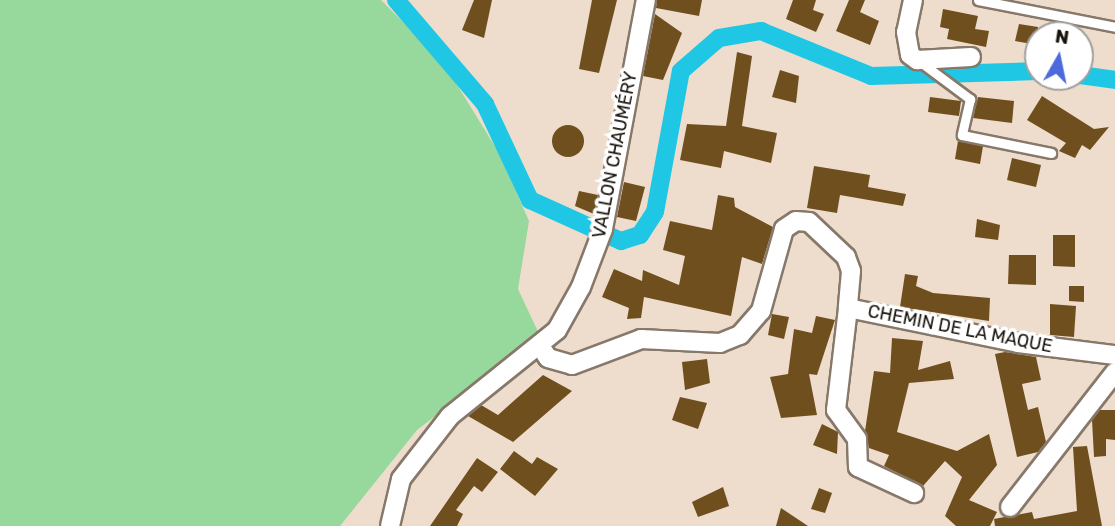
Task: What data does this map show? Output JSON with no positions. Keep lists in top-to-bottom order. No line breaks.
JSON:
{"streets":{"street":["VALLON CHAUMÉRY","CHEMIN DE LA MAQUE"]},"crossings":[["VALLON CHAUMÉRY","CHEMIN DE LA MAQUE"]],"north":"top"}
